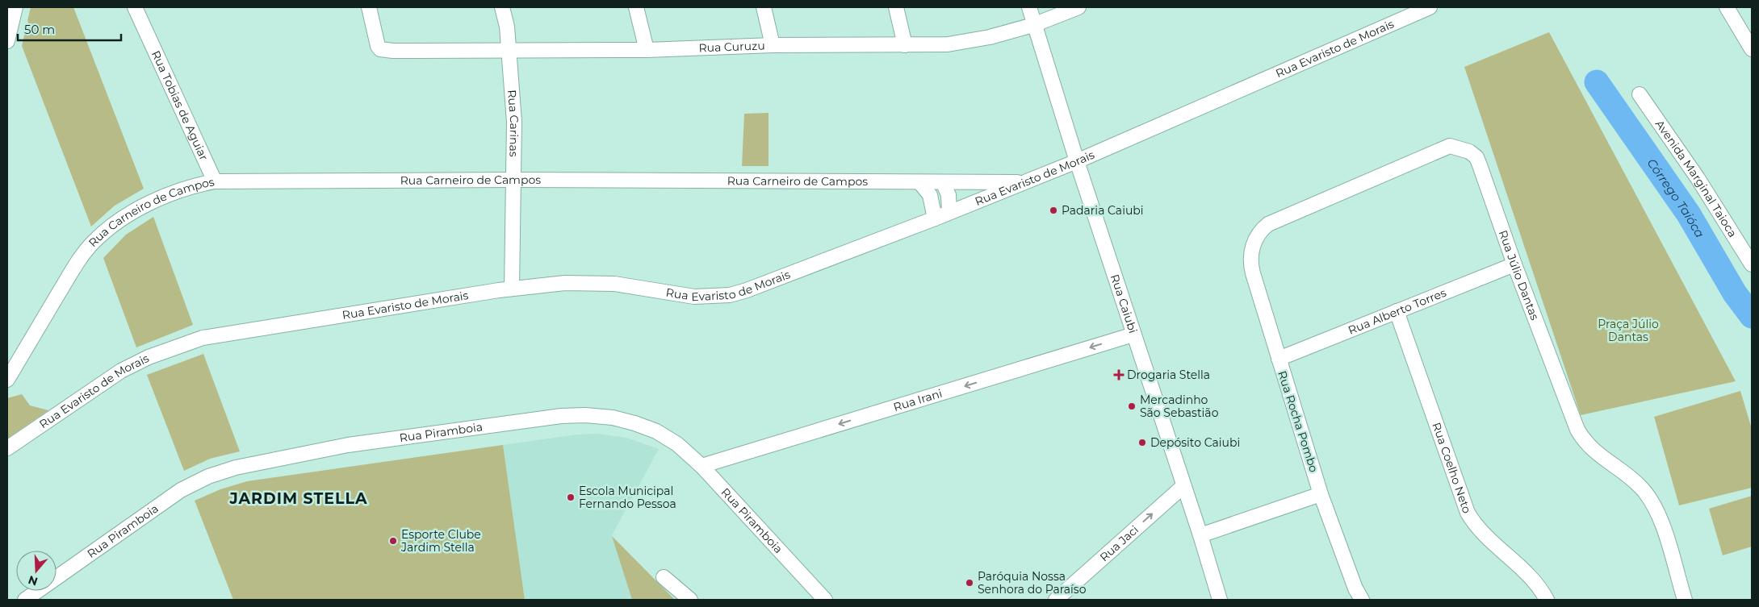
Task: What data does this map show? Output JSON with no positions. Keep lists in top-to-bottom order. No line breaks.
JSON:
{"streets":{"street":["Rua Curuzu","Rua Evaristo de Morais","Rua Tobias de Aguiar","Rua Carinas","Avenida Marginal Taioca","Rua Carneiro de Campos","Rua Júlio Dantas","Rua Caiubi","Rua Alberto Torres","Rua Irani","Rua Rocha Pombo","Rua Piramboia","Rua Coelho Neto","Rua Jaci"]},"crossings":[["Rua Curuzu","Rua Carinas"],["Rua Curuzu","Rua Caiubi"],["Rua Evaristo de Morais","Rua Carinas"],["Rua Evaristo de Morais","Rua Carneiro de Campos"],["Rua Evaristo de Morais","Rua Caiubi"],["Rua Tobias de Aguiar","Rua Carneiro de Campos"],["Rua Carinas","Rua Carneiro de Campos"],["Rua Júlio Dantas","Rua Alberto Torres"],["Rua Júlio Dantas","Rua Rocha Pombo"],["Rua Caiubi","Rua Irani"],["Rua Caiubi","Rua Jaci"],["Rua Alberto Torres","Rua Rocha Pombo"],["Rua Alberto Torres","Rua Coelho Neto"],["Rua Irani","Rua Piramboia"]],"one_way":["Rua Irani","Rua Jaci"],"districts":["JARDIM STELLA"],"water":["Córrego Taióca"],"parks":["Praça Júlio Dantas"],"places":{"other":["Padaria Caiubi","Mercadinho São Sebastião","Depósito Caiubi","Escola Municipal Fernando Pessoa","Esporte Clube Jardim Stella","Paróquia Nossa Senhora do Paraíso"],"health":["Drogaria Stella"]},"scale_bar":"50 m","north":"bottom"}
